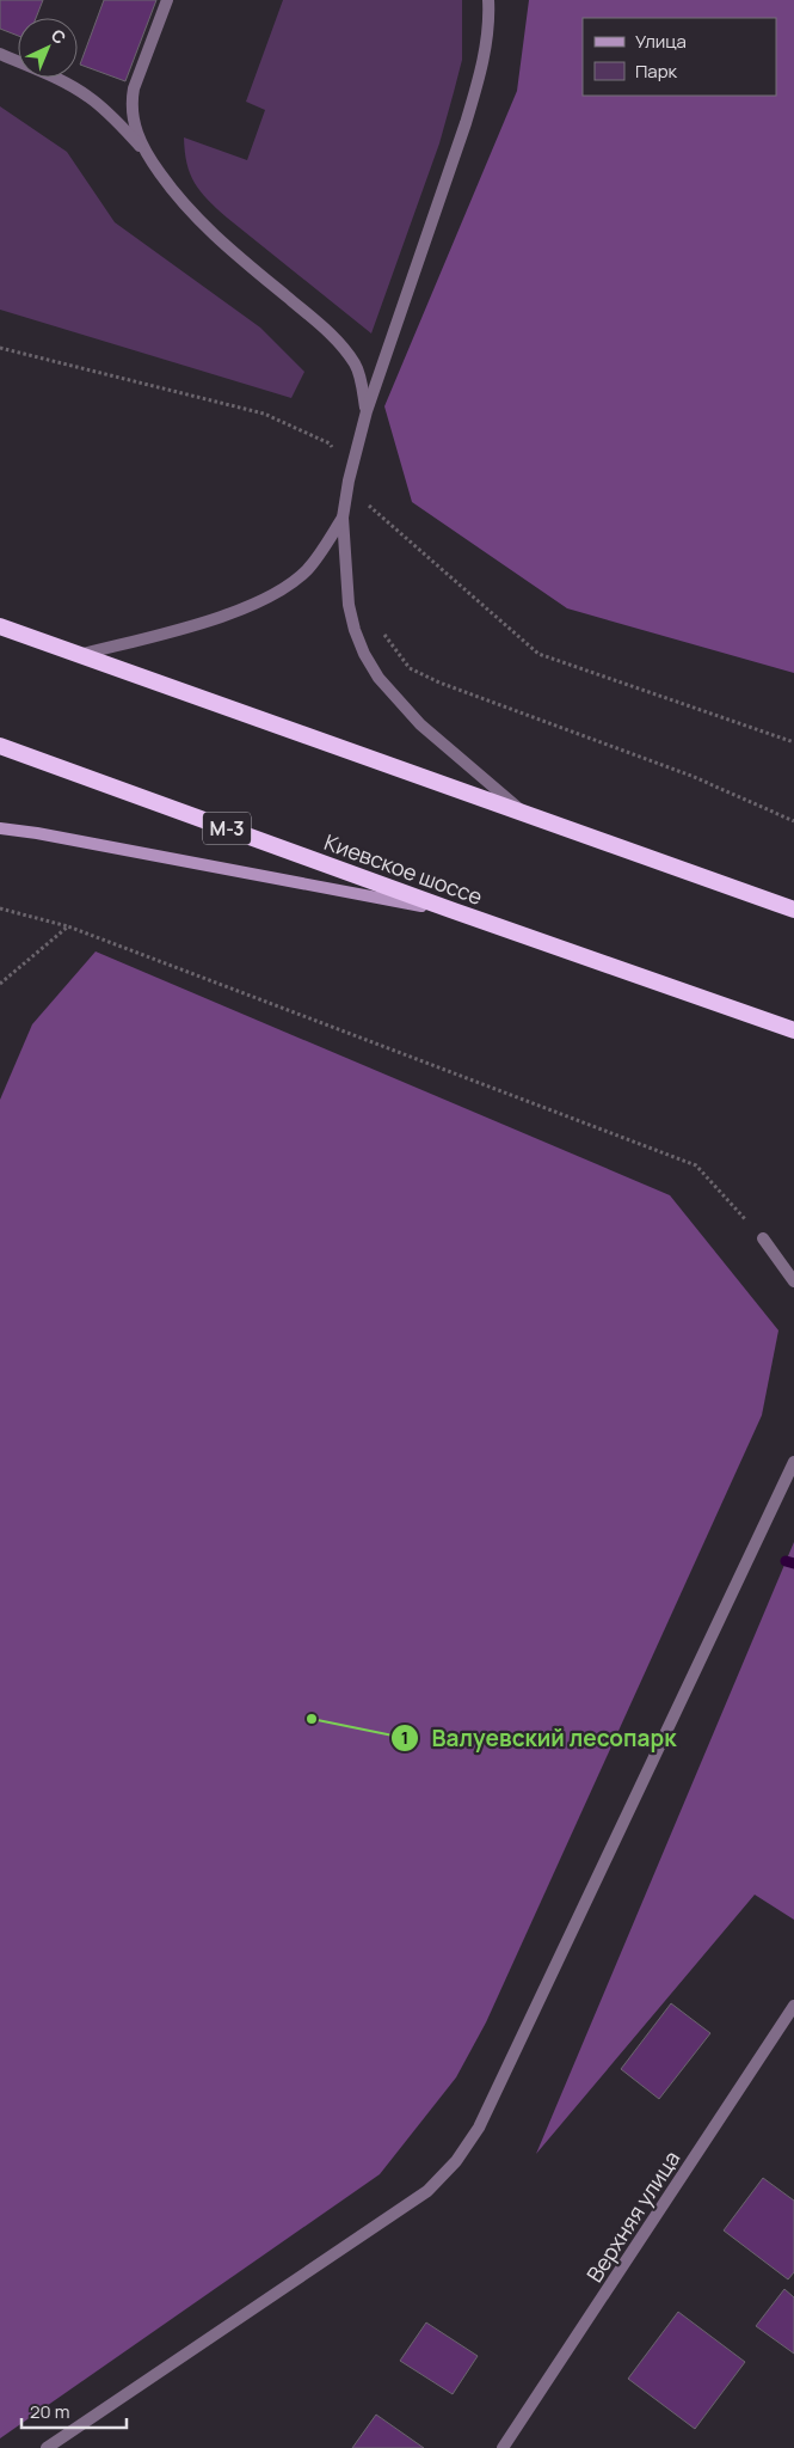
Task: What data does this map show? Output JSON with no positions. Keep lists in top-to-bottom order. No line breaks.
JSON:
{"streets":{"highway":["М-3","Киевское шоссе"],"street":["Верхняя улица"]},"places":["Валуевский лесопарк"],"legend":["Улица","Парк"],"scale_bar":"20 m","north":"top right"}
